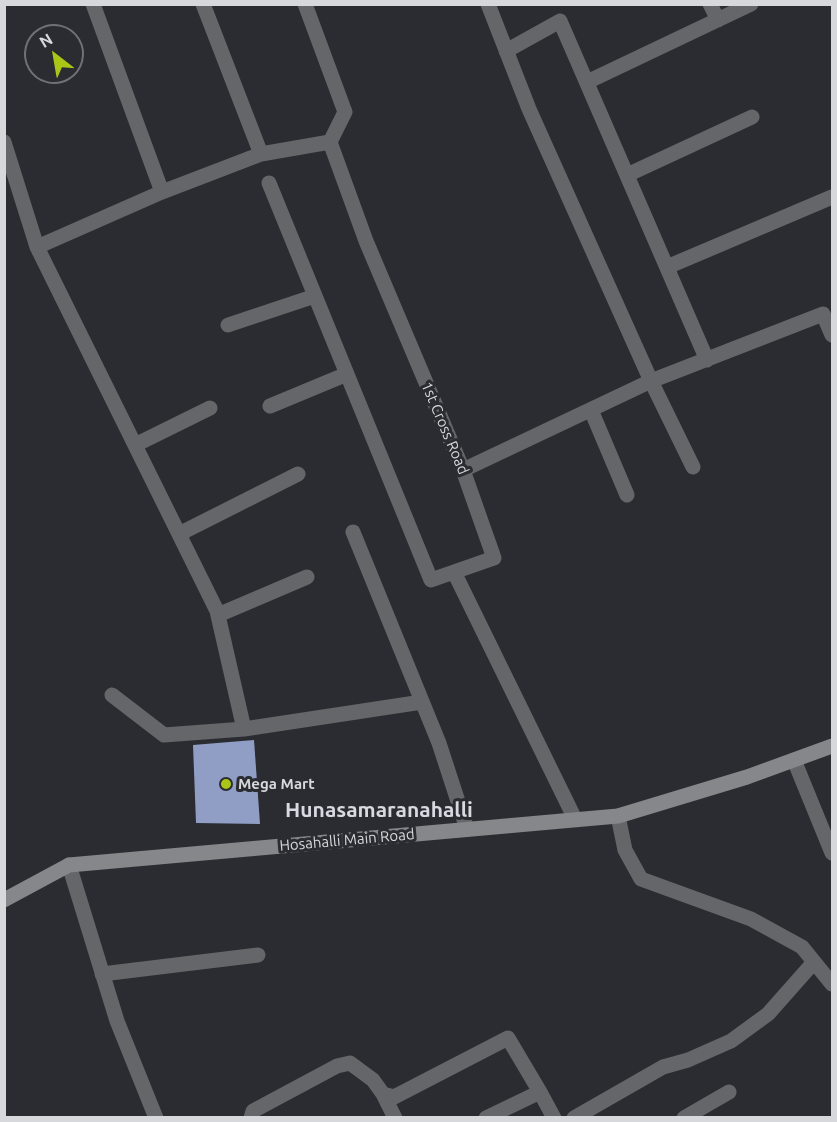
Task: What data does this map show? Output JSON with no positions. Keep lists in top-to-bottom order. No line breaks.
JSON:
{"streets":{"street":["1st Cross Road","Hosahalli Main Road"]},"districts":["Hunasamaranahalli"],"places":["Mega Mart"],"north":"top left"}
